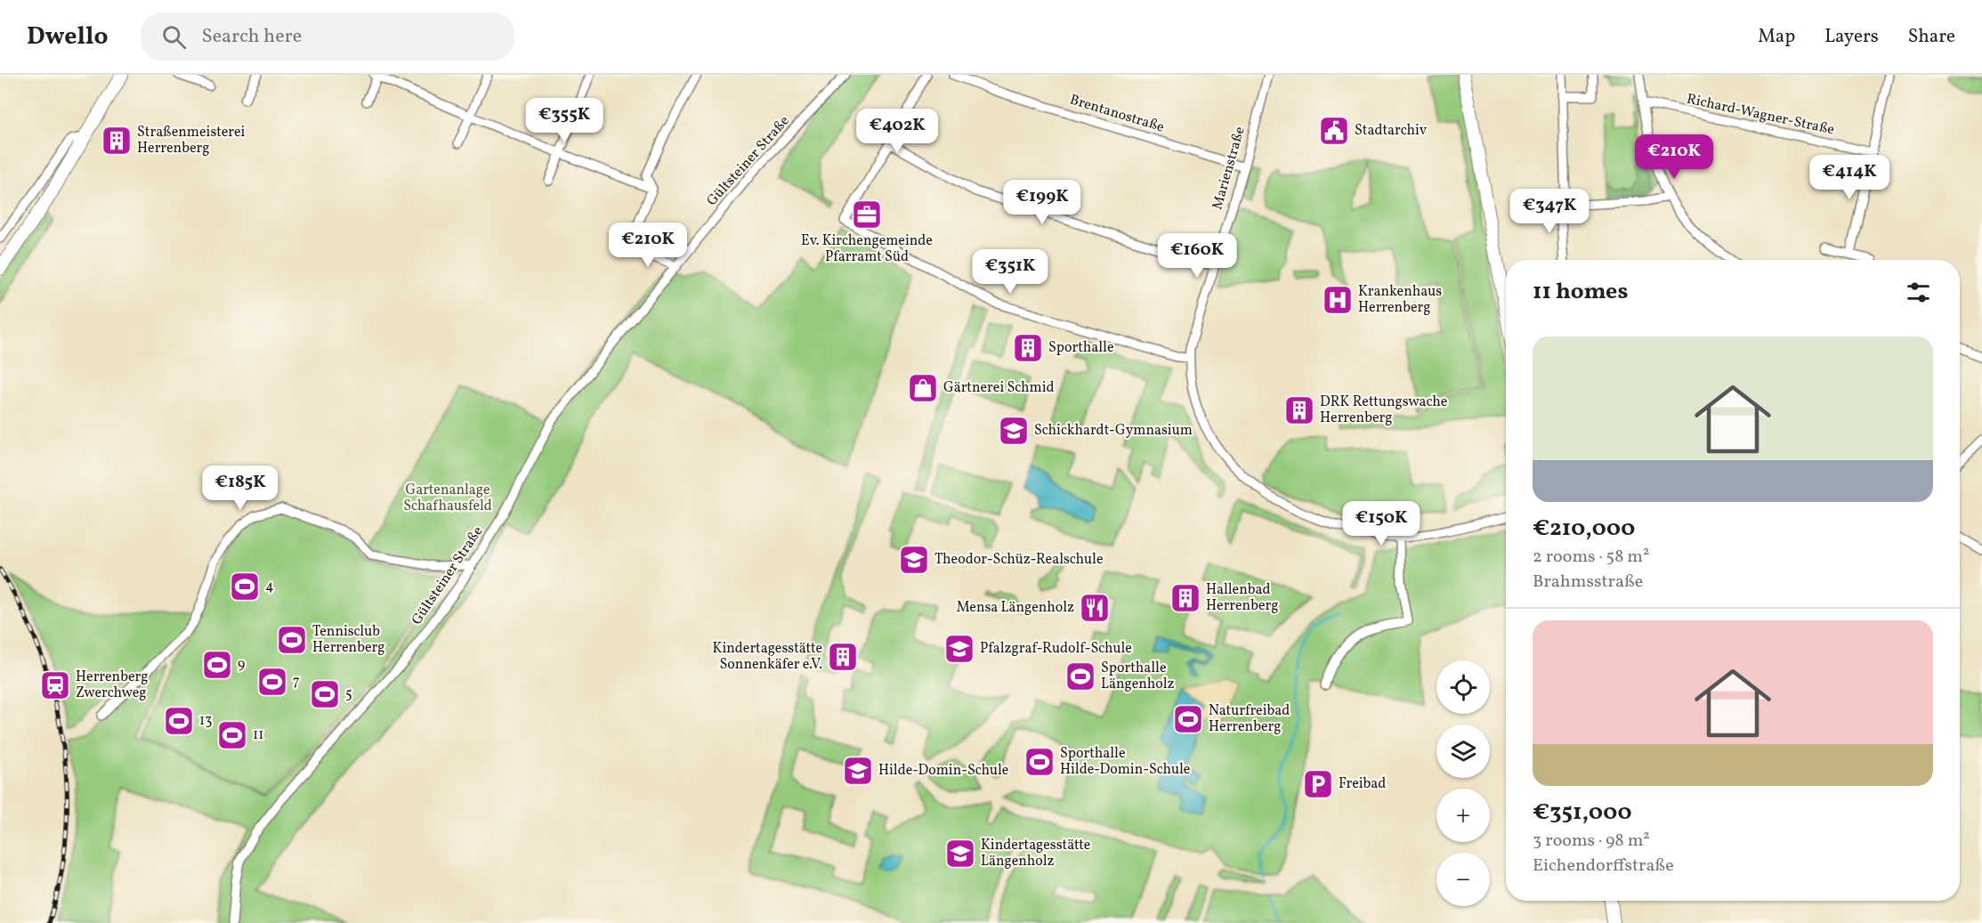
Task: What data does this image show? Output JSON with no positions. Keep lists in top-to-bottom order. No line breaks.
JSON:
{"streets":{"street":["Brentanostraße","Richard-Wagner-Straße","Gültsteiner Straße","Marienstraße"]},"crossings":[["Brentanostraße","Marienstraße"]],"parks":["Gartenanlage Schafhausfeld"],"places":{"public building":["Stadtarchiv"],"building":["Straßenmeisterei Herrenberg","Sporthalle","DRK Rettungswache Herrenberg","Hallenbad Herrenberg","Kindertagesstätte Sonnenkäfer e.V."],"office":["Ev. Kirchengemeinde Pfarramt Süd"],"hospital":["Krankenhaus Herrenberg"],"shop":["Gärtnerei Schmid"],"school or university":["Schickhardt-Gymnasium","Theodor-Schüz-Realschule","Pfalzgraf-Rudolf-Schule","Hilde-Domin-Schule","Kindertagesstätte Längenholz"],"sports":["4","Tennisclub Herrenberg","9","Sporthalle Längenholz","7","5","Naturfreibad Herrenberg","13","11","Sporthalle Hilde-Domin-Schule"],"restaurant":["Mensa Längenholz"],"station":["Herrenberg Zwerchweg"],"parking":["Freibad"]},"page":{"header":"Dwello","search":"Search here","nav":["Map","Layers","Share"],"price":["€355K","€402K","€210K","€414K","€199K","€347K","€210K","€160K","€351K","€185K","€150K"],"heading":"11 homes","list":[{"name":"€210,000","note":"2 rooms · 58 m² · Brahmsstraße"},{"name":"€351,000","note":"3 rooms · 98 m² · Eichendorffstraße"}],"map_buttons":["+","−"]}}
